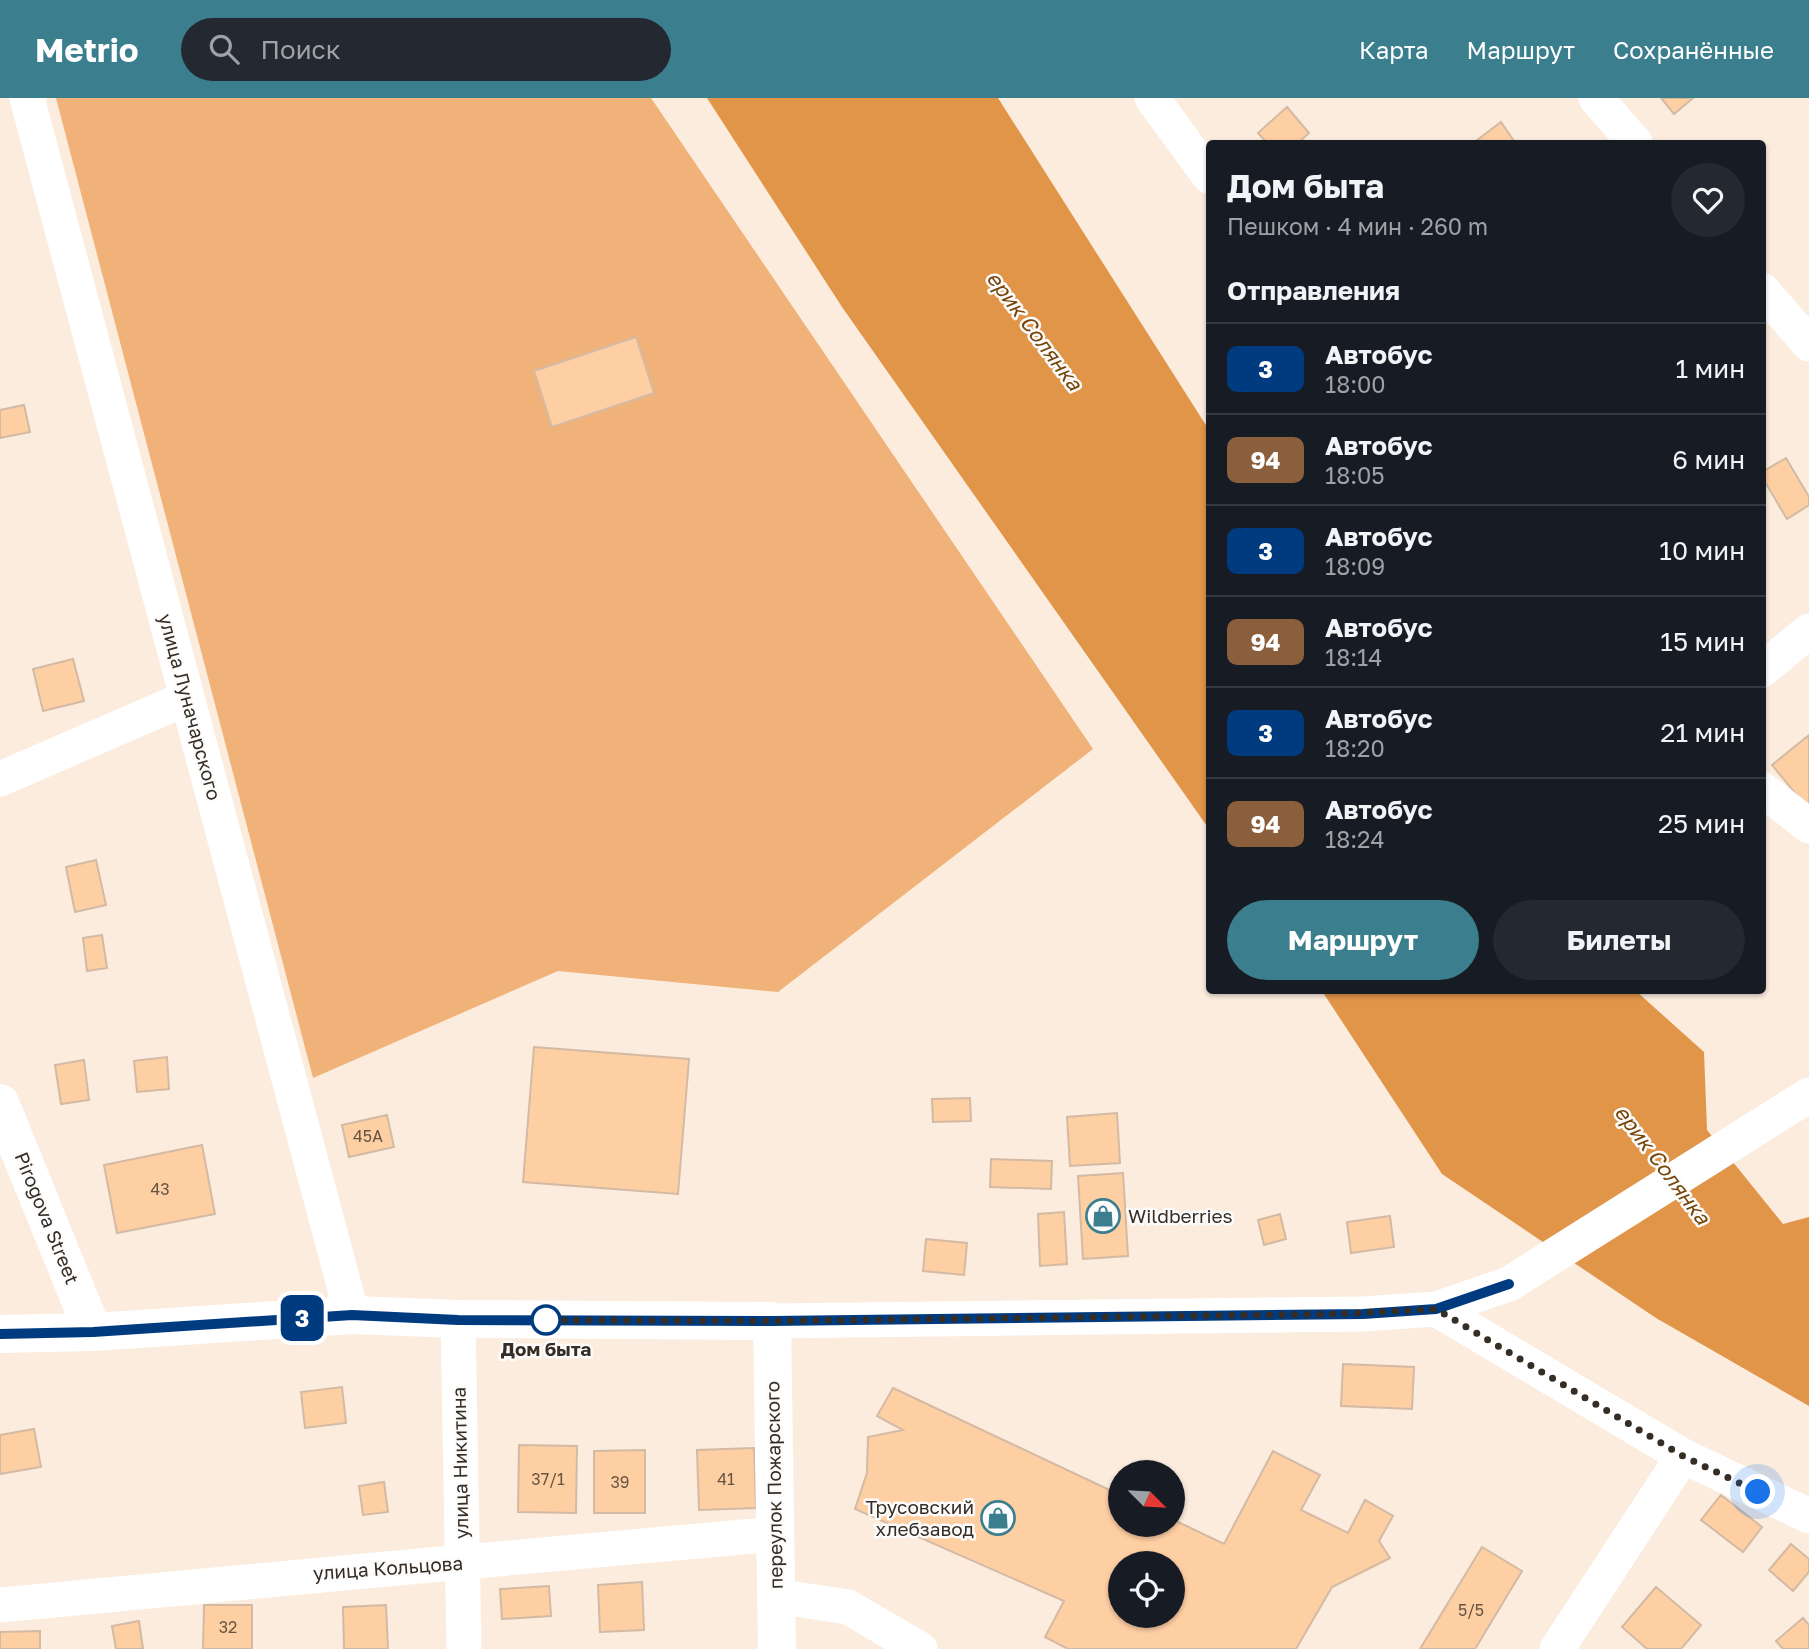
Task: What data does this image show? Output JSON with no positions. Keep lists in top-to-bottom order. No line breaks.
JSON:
{"streets":{"main road":["Pirogova Street","переулок Пожарского"],"street":["улица Луначарского","улица Никитина","улица Кольцова"]},"crossings":[["улица Никитина","улица Кольцова"],["переулок Пожарского","улица Кольцова"]],"water":["ерик Солянка"],"places":{"shop":["Wildberries","Трусовский хлебзавод"],"other":["Дом быта"]},"lines":["bus line 3"],"house_numbers":["45А","43","37/1","41","39","5/5","32"],"north":"bottom right","page":{"header":"Metrio","search":"Поиск","nav":["Карта","Маршрут","Сохранённые"],"on_map":"3","heading":[["Дом быта","Пешком · 4 мин · 260 m"],"Отправления"],"list":[{"mark":"3","name":"Автобус","note":"18:00","value":"1 мин"},{"mark":"94","name":"Автобус","note":"18:05","value":"6 мин"},{"mark":"3","name":"Автобус","note":"18:09","value":"10 мин"},{"mark":"94","name":"Автобус","note":"18:14","value":"15 мин"},{"mark":"3","name":"Автобус","note":"18:20","value":"21 мин"},{"mark":"94","name":"Автобус","note":"18:24","value":"25 мин"}],"buttons":["Маршрут","Билеты"]}}
